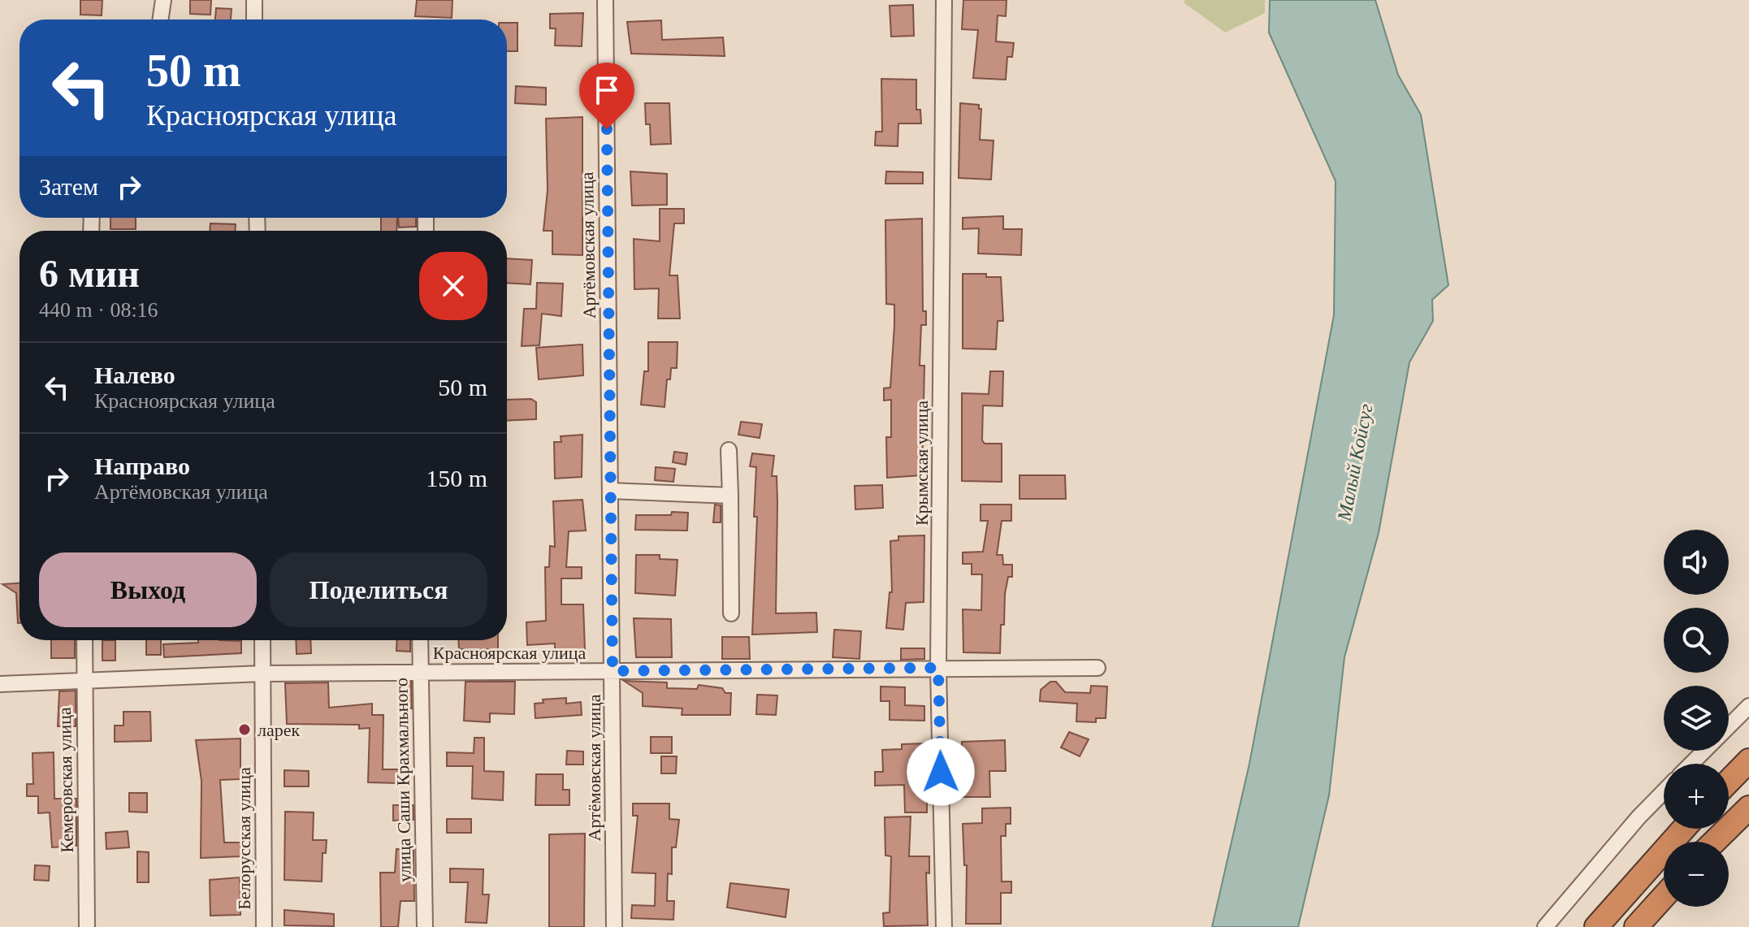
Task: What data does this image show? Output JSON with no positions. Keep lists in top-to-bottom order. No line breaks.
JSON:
{"streets":{"street":["Артёмовская улица","Крымская улица","Красноярская улица","Кемеровская улица","улица Саши Крахмального","Белорусская улица"]},"crossings":[["Артёмовская улица","Красноярская улица"],["Крымская улица","Красноярская улица"],["Красноярская улица","Кемеровская улица"],["Красноярская улица","улица Саши Крахмального"],["Красноярская улица","Белорусская улица"]],"water":["Малый Койсуг"],"places":["ларек"],"page":{"turn":["50 m","Красноярская улица"],"then":"Затем","heading":["6 мин","440 m · 08:16"],"list":[{"name":"Налево","note":"Красноярская улица","value":"50 m"},{"name":"Направо","note":"Артёмовская улица","value":"150 m"}],"map_buttons":["+","−"],"buttons":["Выход","Поделиться"]}}
